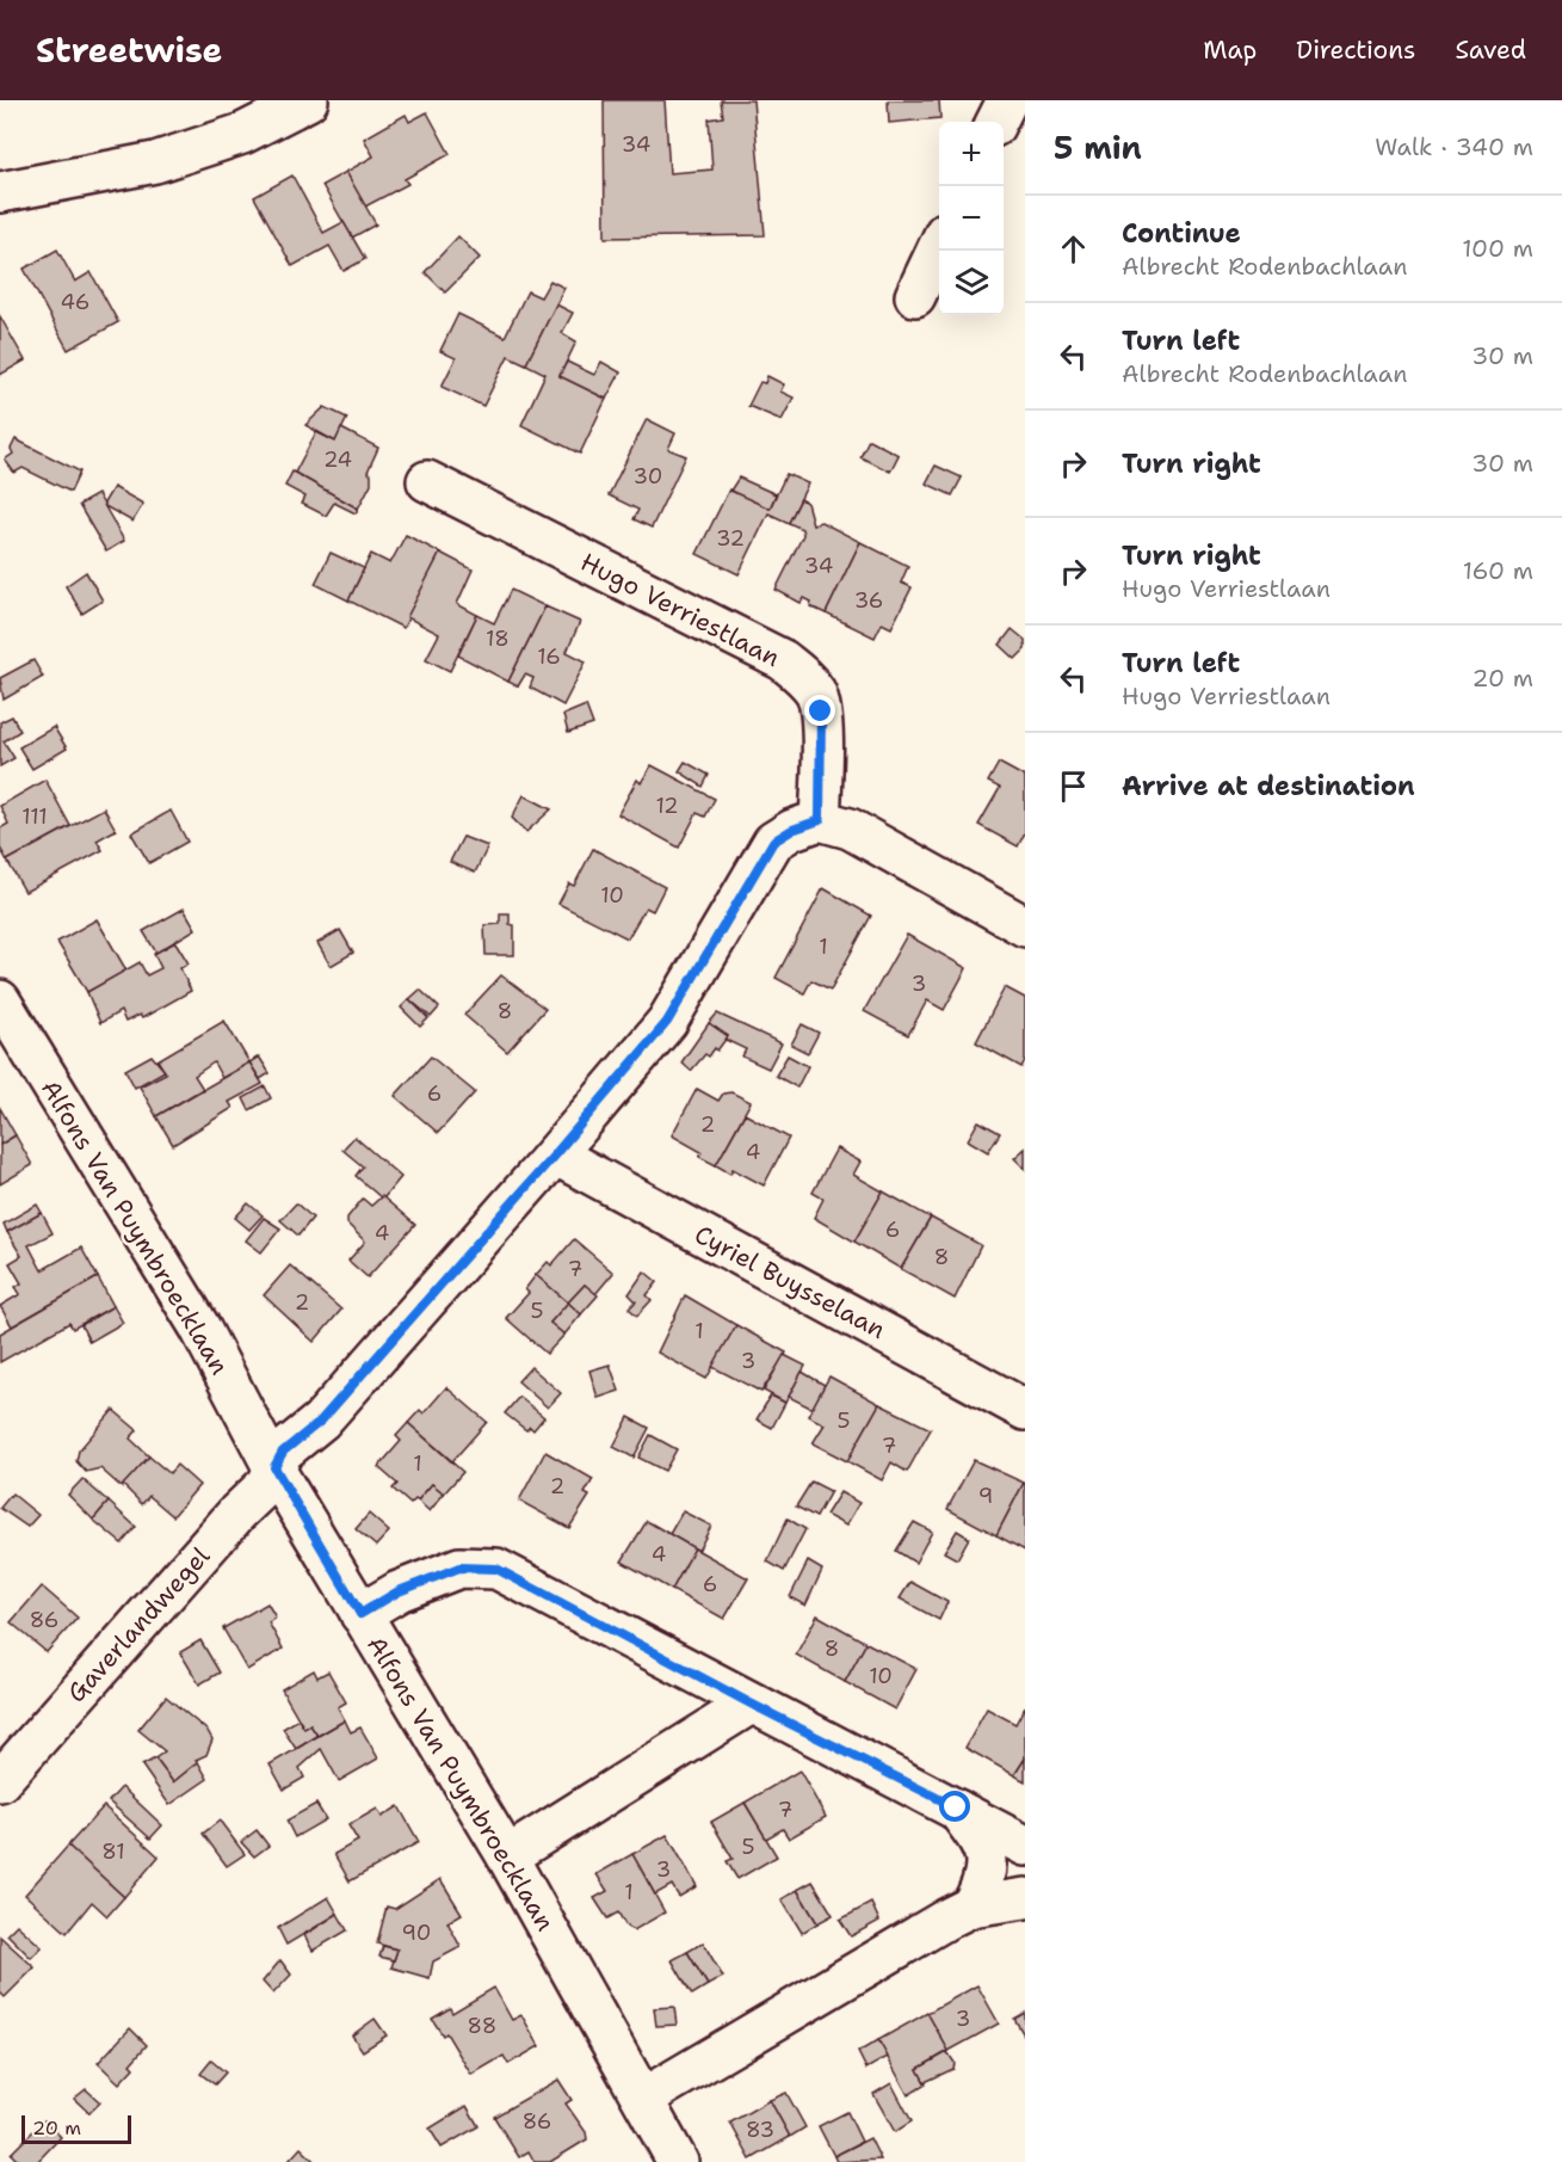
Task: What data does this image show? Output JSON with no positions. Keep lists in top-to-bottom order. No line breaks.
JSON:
{"streets":{"street":["Hugo Verriestlaan","Alfons Van Puymbroecklaan","Cyriel Buysselaan","Gaverlandwegel"]},"crossings":[["Alfons Van Puymbroecklaan","Gaverlandwegel"]],"house_numbers":["34","46","24","30","32","34","36","18","16","12","111","10","1","3","8","6","2","4","6","4","8","7","2","5","1","3","5","7","1","2","9","4","6","86","8","10","7","5","81","3","1","90","3","88","86","83"],"scale_bar":"20 m","page":{"header":"Streetwise","nav":["Map","Directions","Saved"],"heading":["5 min","Walk · 340 m"],"map_buttons":["+","−"],"list":[["Continue","Albrecht Rodenbachlaan","100 m"],["Turn left","Albrecht Rodenbachlaan","30 m"],["Turn right","30 m"],["Turn right","Hugo Verriestlaan","160 m"],["Turn left","Hugo Verriestlaan","20 m"],"Arrive at destination"],"scale":"20 m"}}
